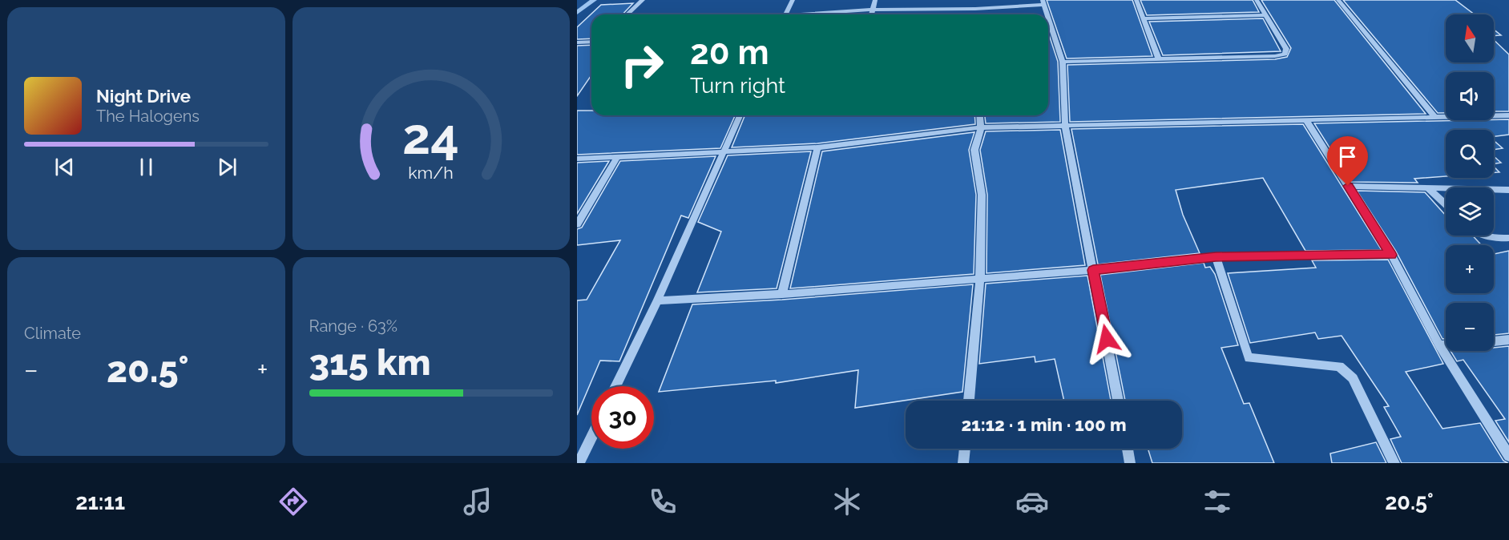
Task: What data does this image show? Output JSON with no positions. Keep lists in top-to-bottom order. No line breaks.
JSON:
{"north":"top","page":{"map_buttons":["+","−"],"turn":["20 m","Turn right"],"song":["Night Drive","The Halogens"],"tile":["Climate",["Range · 63%","315 km"]],"heat":["−","20.5°","+"],"limit":"30","trip":"21:12 · 1 min · 100 m","tabs":["21:11","20.5°"],"gauge":["24","km/h"]}}
